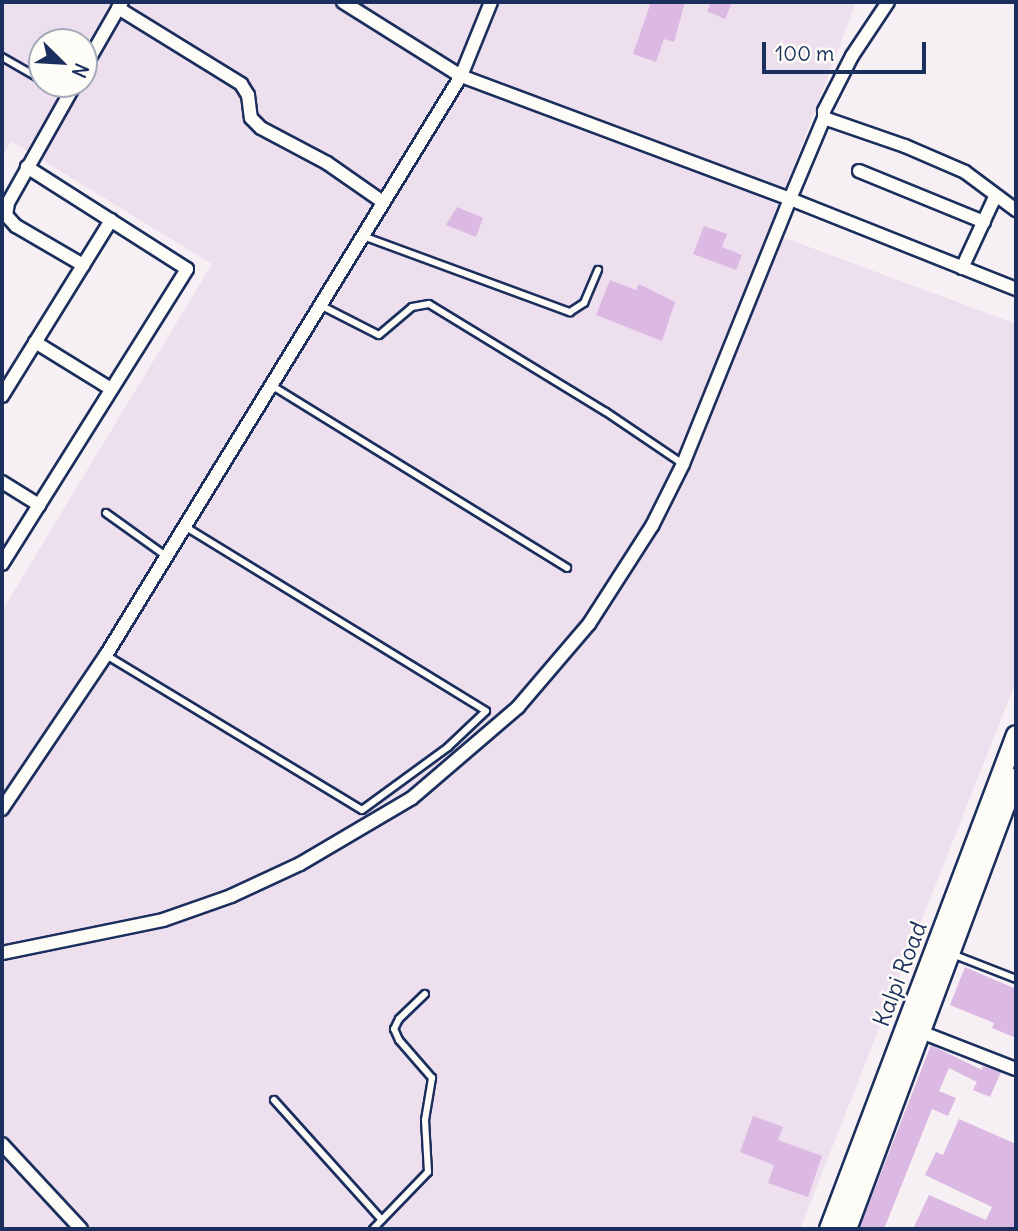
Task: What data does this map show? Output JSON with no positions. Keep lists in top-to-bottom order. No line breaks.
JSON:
{"streets":{"main road":["Kalpi Road"]},"scale_bar":"100 m","north":"bottom right"}
